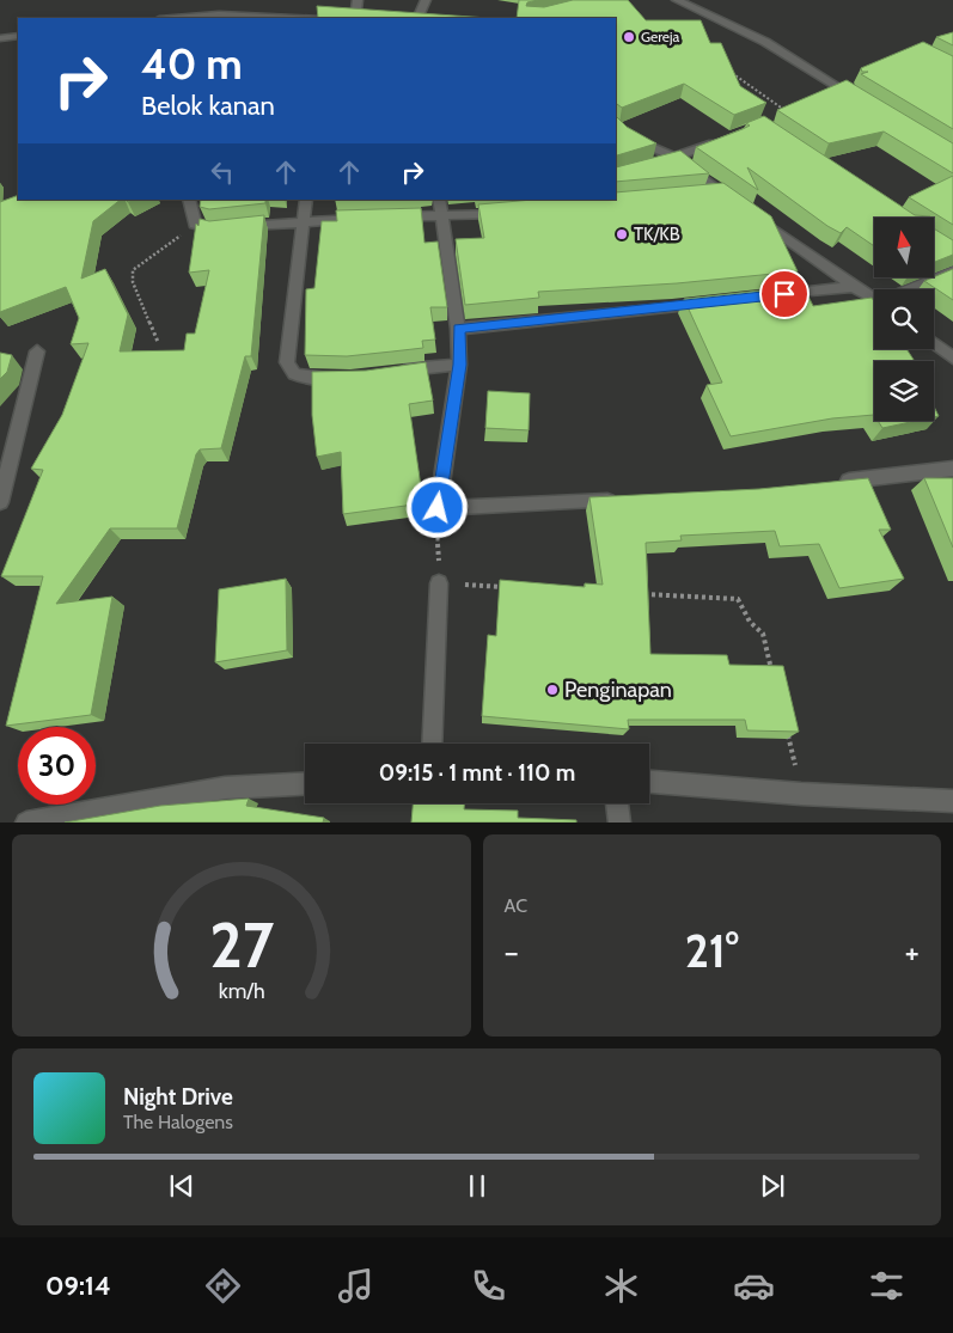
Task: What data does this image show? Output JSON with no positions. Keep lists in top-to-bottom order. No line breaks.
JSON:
{"places":["Gereja","TK/KB","Penginapan"],"north":"top","page":{"turn":["40 m","Belok kanan"],"limit":"30","trip":"09:15 · 1 mnt · 110 m","tile":"AC","heat":["−","21°","+"],"song":["Night Drive","The Halogens"],"tabs":"09:14","gauge":["27","km/h"]}}
